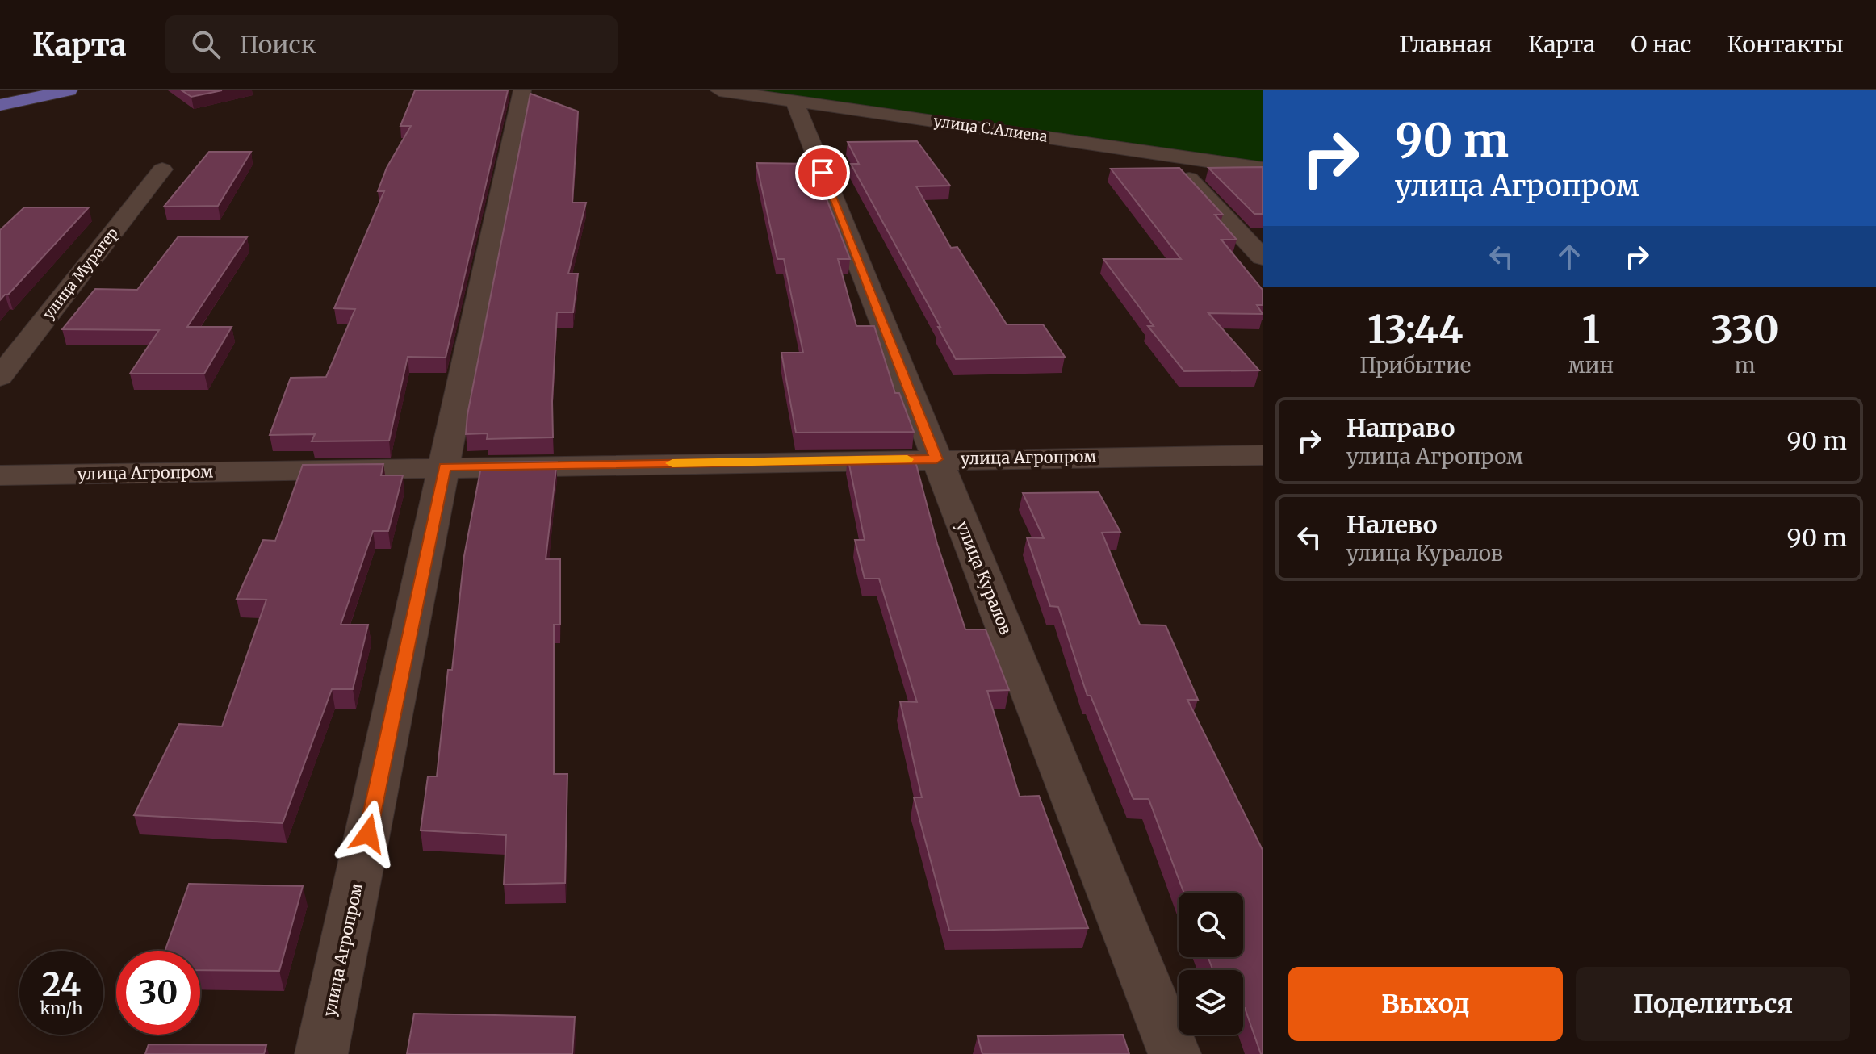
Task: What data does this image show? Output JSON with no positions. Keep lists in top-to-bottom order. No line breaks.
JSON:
{"streets":{"street":["улица С.Алиева","улица Мурагер","улица Агропром","улица Куралов"]},"crossings":[["улица С.Алиева","улица Куралов"],["улица Агропром","улица Куралов"]],"page":{"header":"Карта","search":"Поиск","nav":["Главная","Карта","О нас","Контакты"],"turn":["90 m","улица Агропром"],"eta":["13:44","Прибытие","1","мин","330","m"],"list":[{"name":"Направо","note":"улица Агропром","value":"90 m"},{"name":"Налево","note":"улица Куралов","value":"90 m"}],"speed":"24 km/h","limit":"30","buttons":["Выход","Поделиться"]}}
